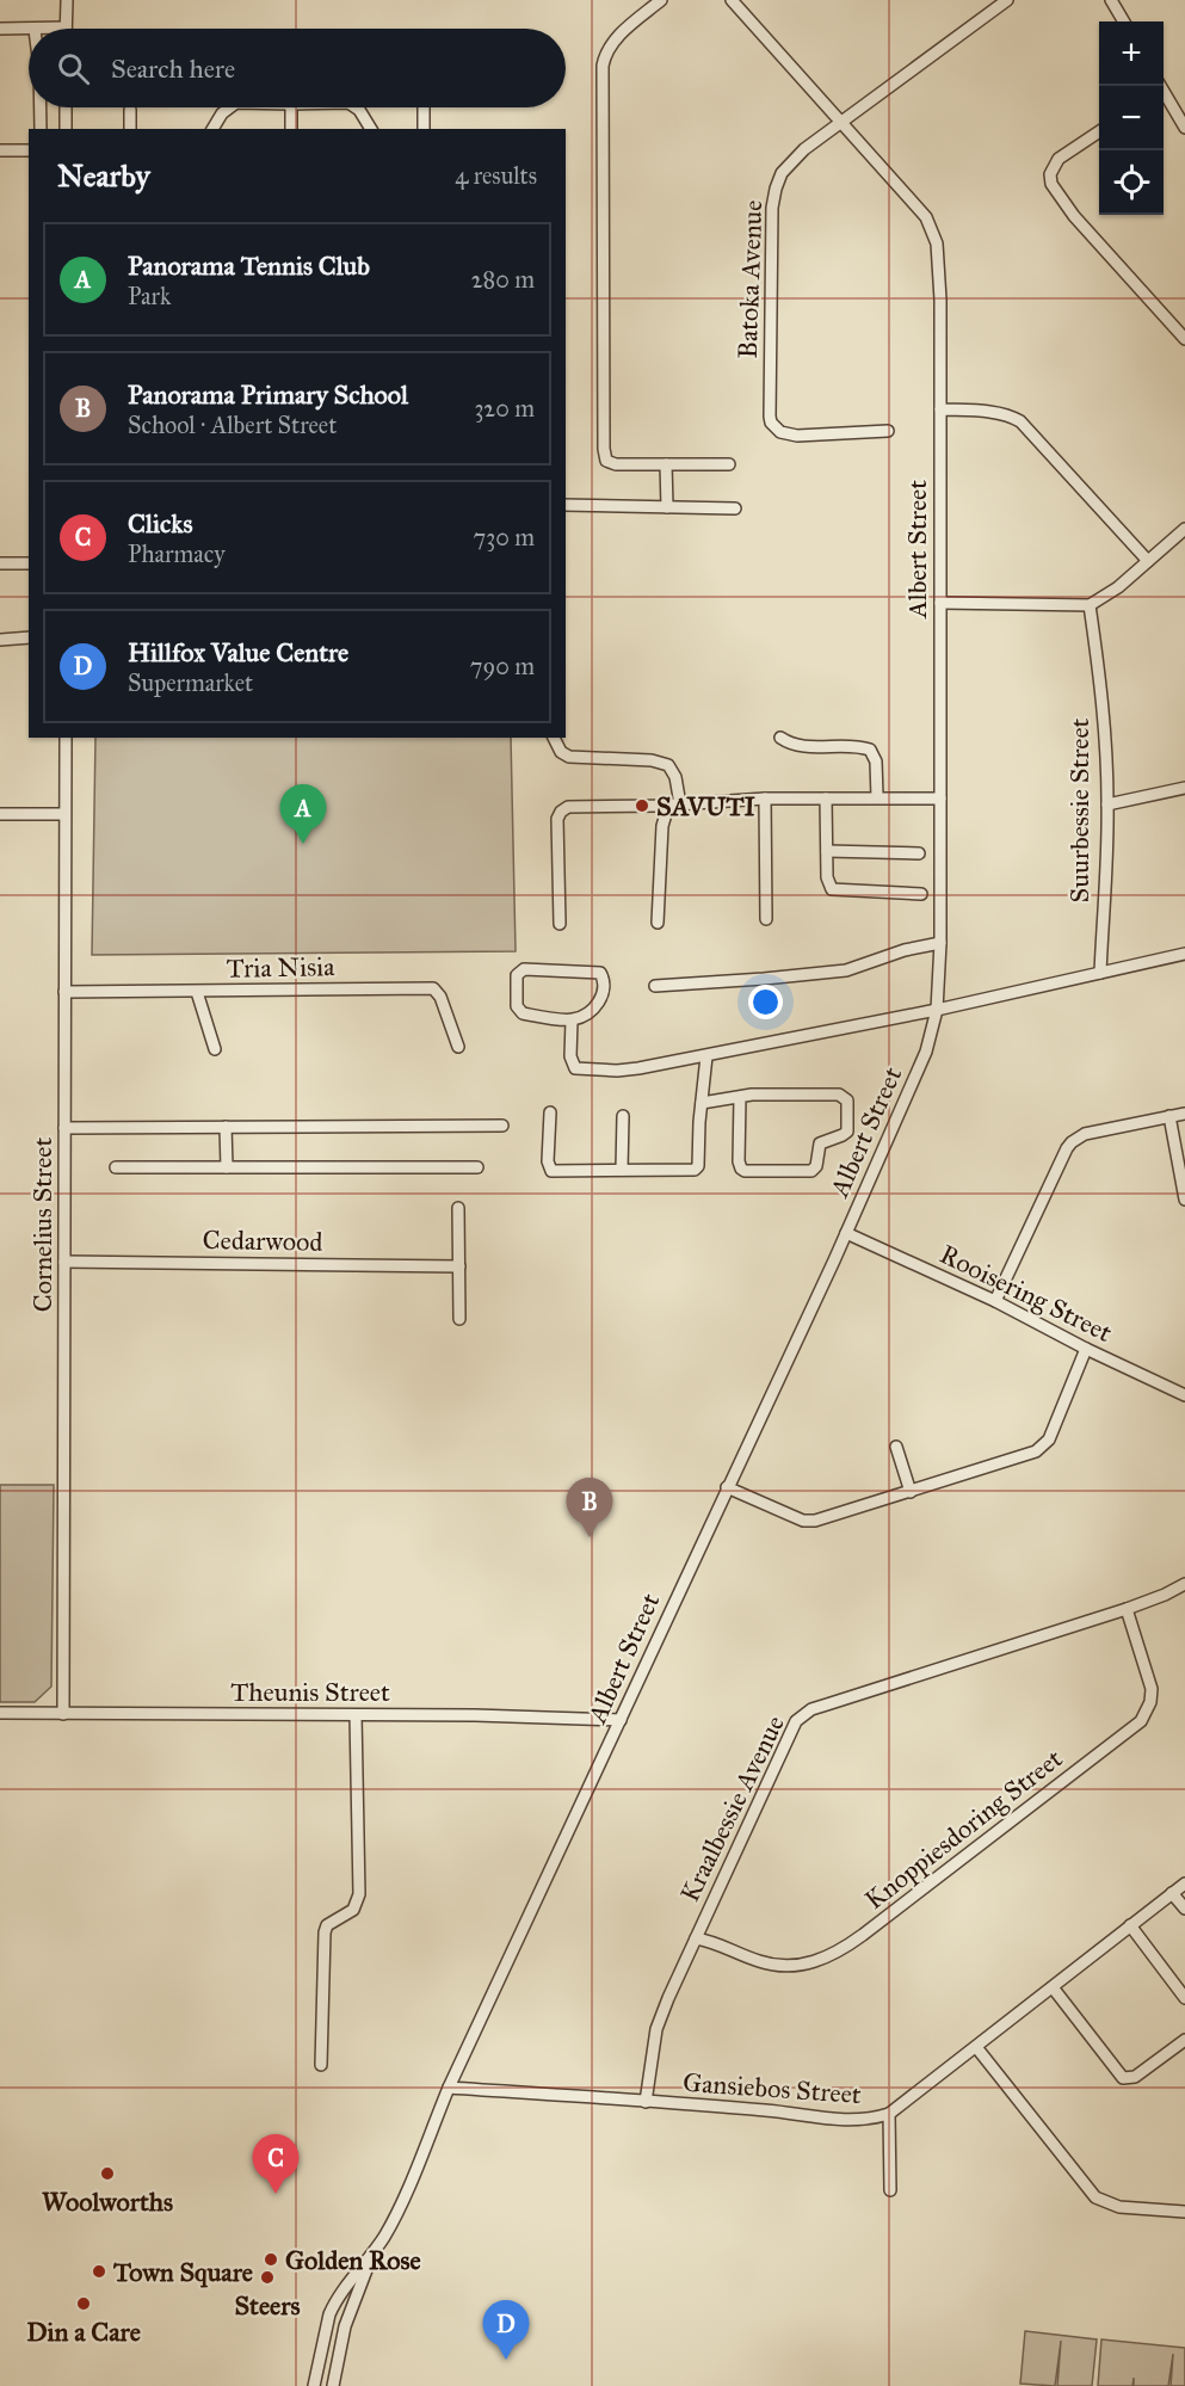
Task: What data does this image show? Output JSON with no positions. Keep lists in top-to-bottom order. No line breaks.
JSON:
{"streets":{"street":["Batoka Avenue","Albert Street","Suurbessie Street","Tria Nisia","Cornelius Street","Cedarwood","Rooisering Street","Theunis Street","Kraalbessie Avenue","Knoppiesdoring Street","Gansiebos Street"]},"crossings":[["Batoka Avenue","Albert Street"],["Albert Street","Rooisering Street"],["Albert Street","Theunis Street"],["Albert Street","Gansiebos Street"],["Tria Nisia","Cornelius Street"],["Cornelius Street","Cedarwood"],["Cornelius Street","Theunis Street"],["Kraalbessie Avenue","Knoppiesdoring Street"],["Kraalbessie Avenue","Gansiebos Street"]],"places":["SAVUTI","Woolworths","Golden Rose","Town Square","Steers","Din a Care"],"page":{"map_buttons":["+","−"],"search":"Search here","heading":["Nearby","4 results"],"list":[{"mark":"A","name":"Panorama Tennis Club","note":"Park","value":"280 m"},{"mark":"B","name":"Panorama Primary School","note":"School · Albert Street","value":"320 m"},{"mark":"C","name":"Clicks","note":"Pharmacy","value":"730 m"},{"mark":"D","name":"Hillfox Value Centre","note":"Supermarket","value":"790 m"}],"pins":["A","B","C","D"]}}
